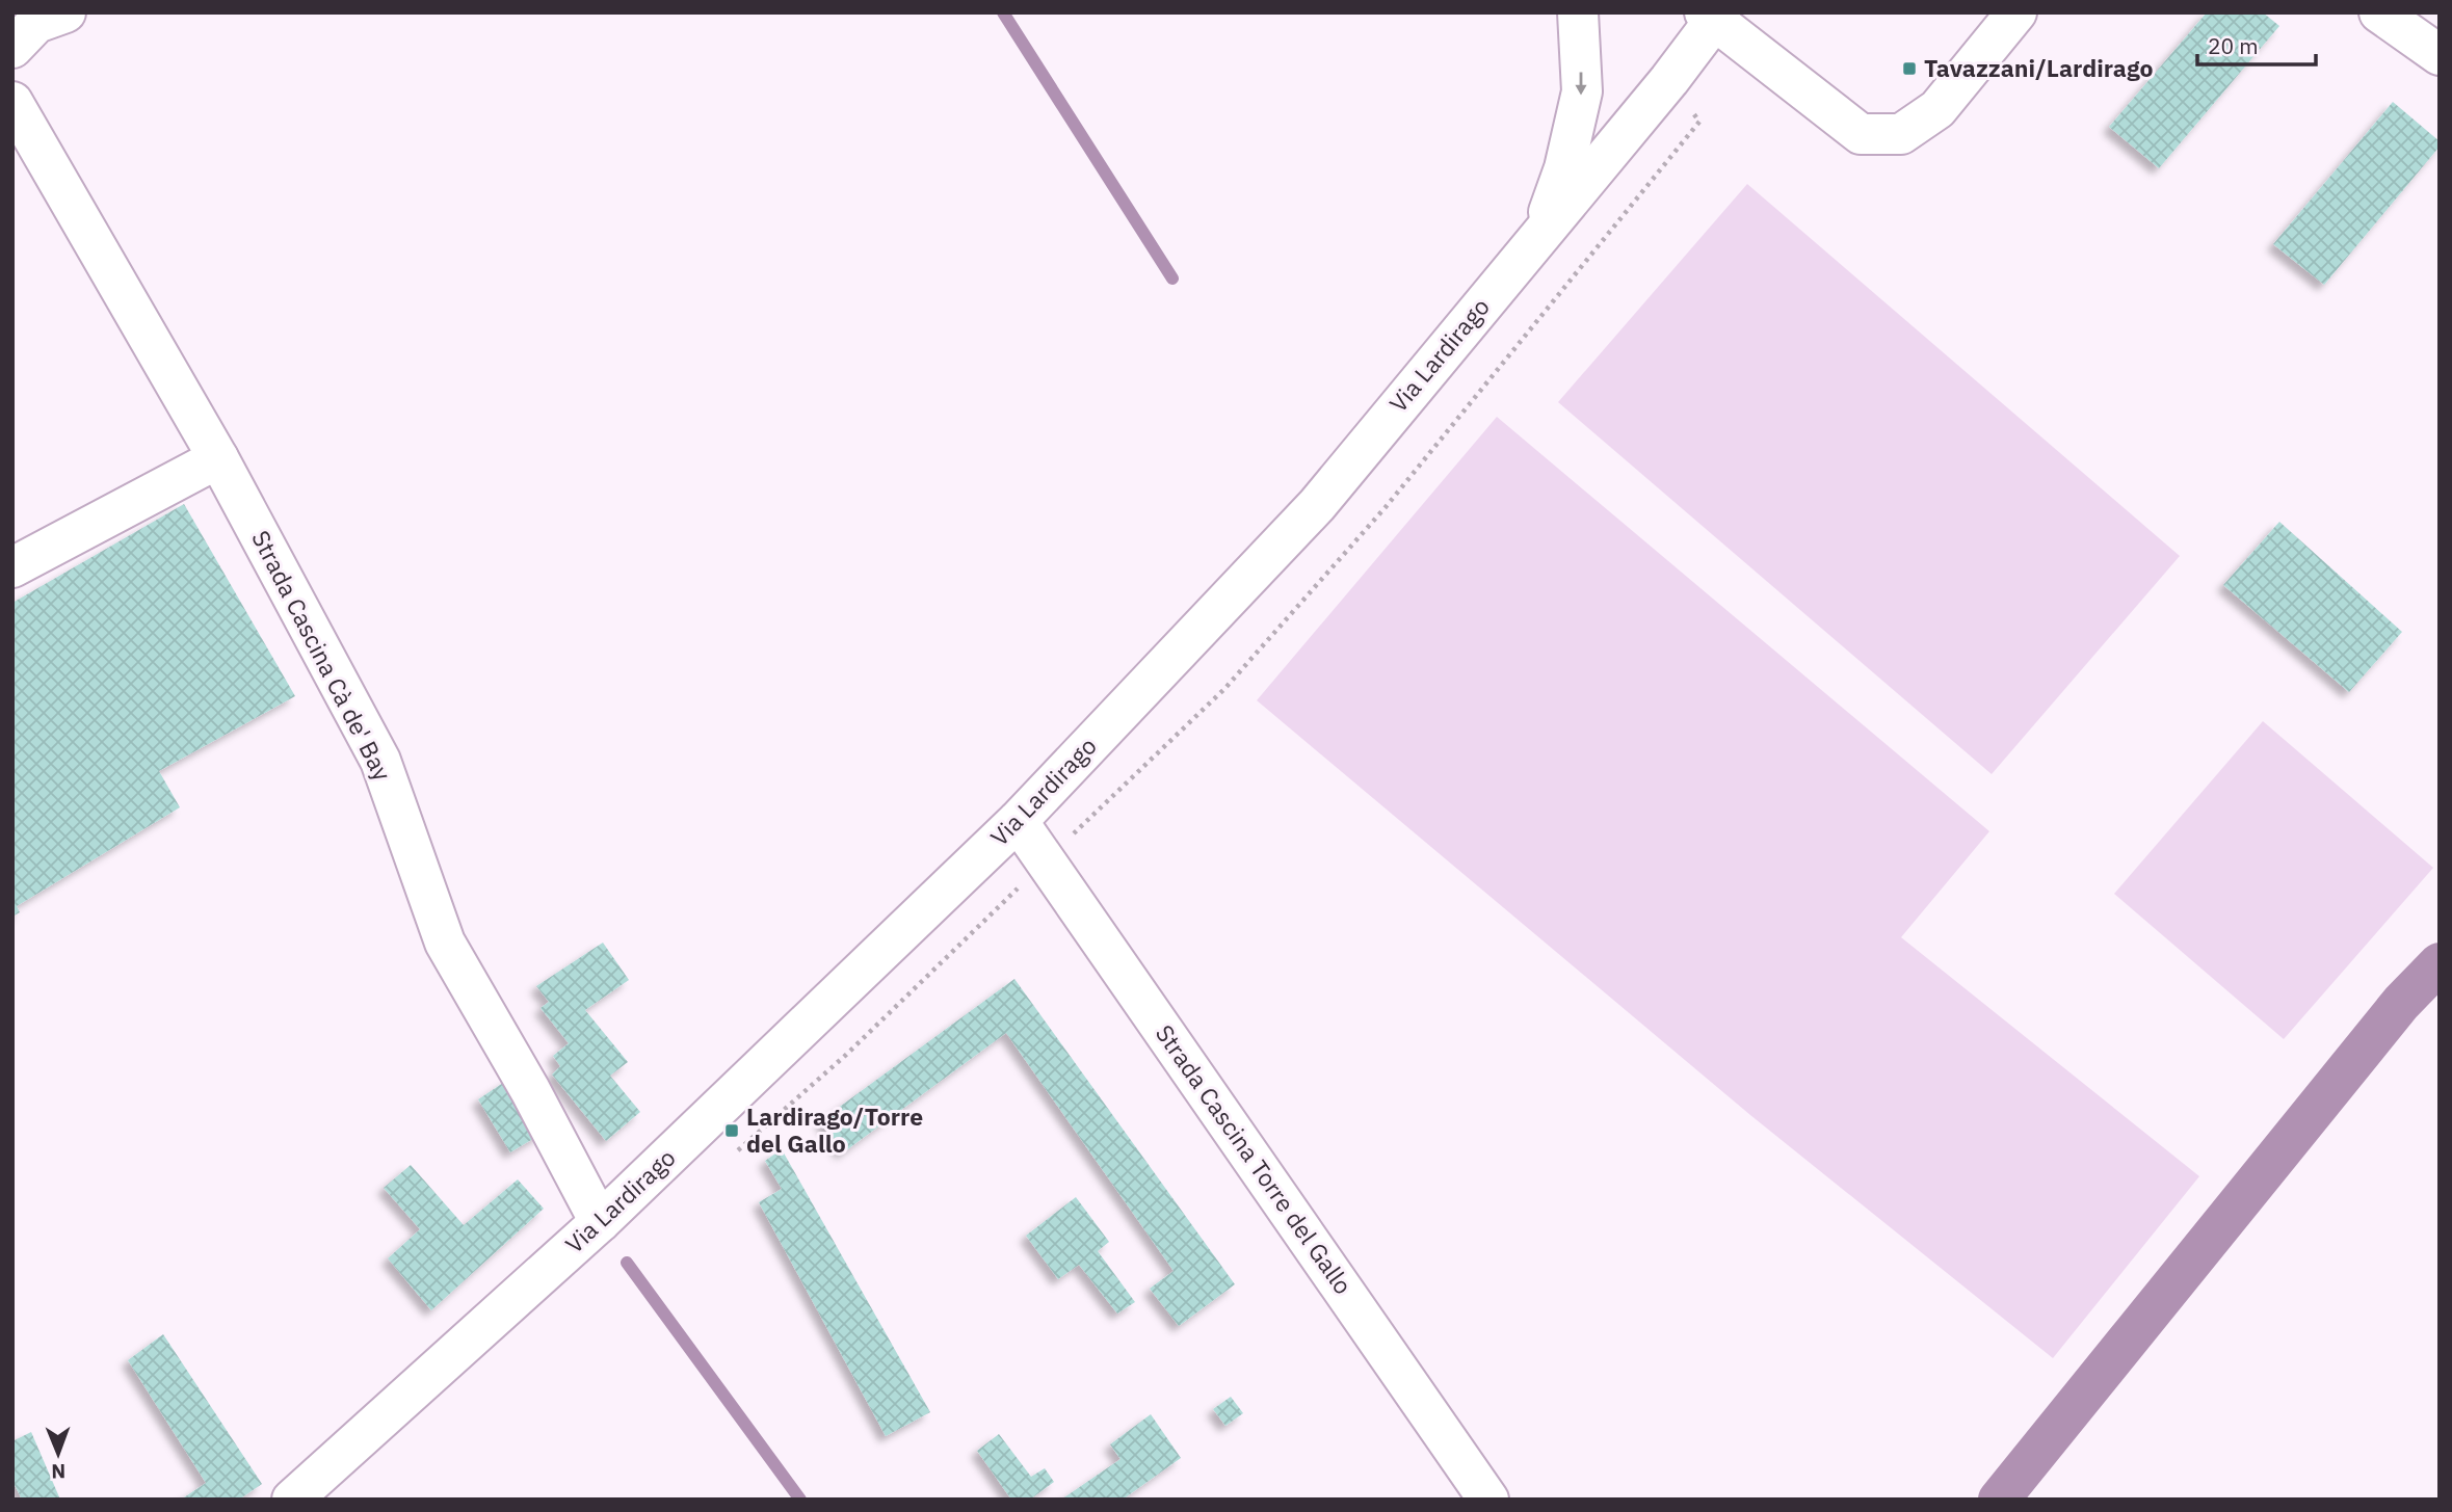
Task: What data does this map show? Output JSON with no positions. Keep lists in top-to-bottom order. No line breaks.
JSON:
{"streets":{"street":["Via Lardirago","Strada Cascina Cà de' Bay","Strada Cascina Torre del Gallo"]},"crossings":[["Via Lardirago","Strada Cascina Cà de' Bay"],["Via Lardirago","Strada Cascina Torre del Gallo"]],"places":{"transit":["Tavazzani/Lardirago","Lardirago/Torre del Gallo"]},"scale_bar":"20 m","north":"bottom"}
